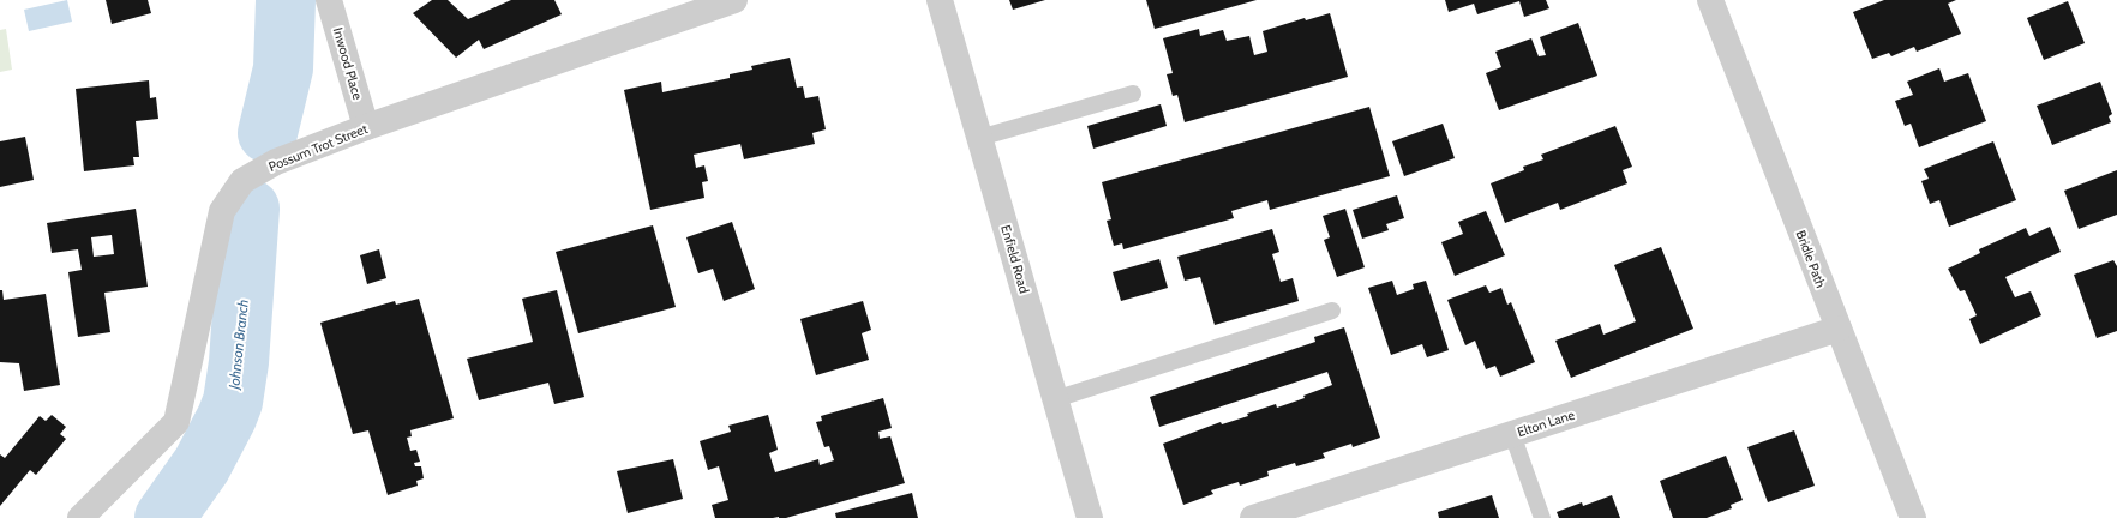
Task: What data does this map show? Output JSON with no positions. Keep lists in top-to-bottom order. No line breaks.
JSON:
{"streets":{"street":["Inwood Place","Possum Trot Street","Enfield Road","Bridle Path","Elton Lane"]},"crossings":[["Inwood Place","Possum Trot Street"],["Bridle Path","Elton Lane"]],"water":["Johnson Branch"]}
